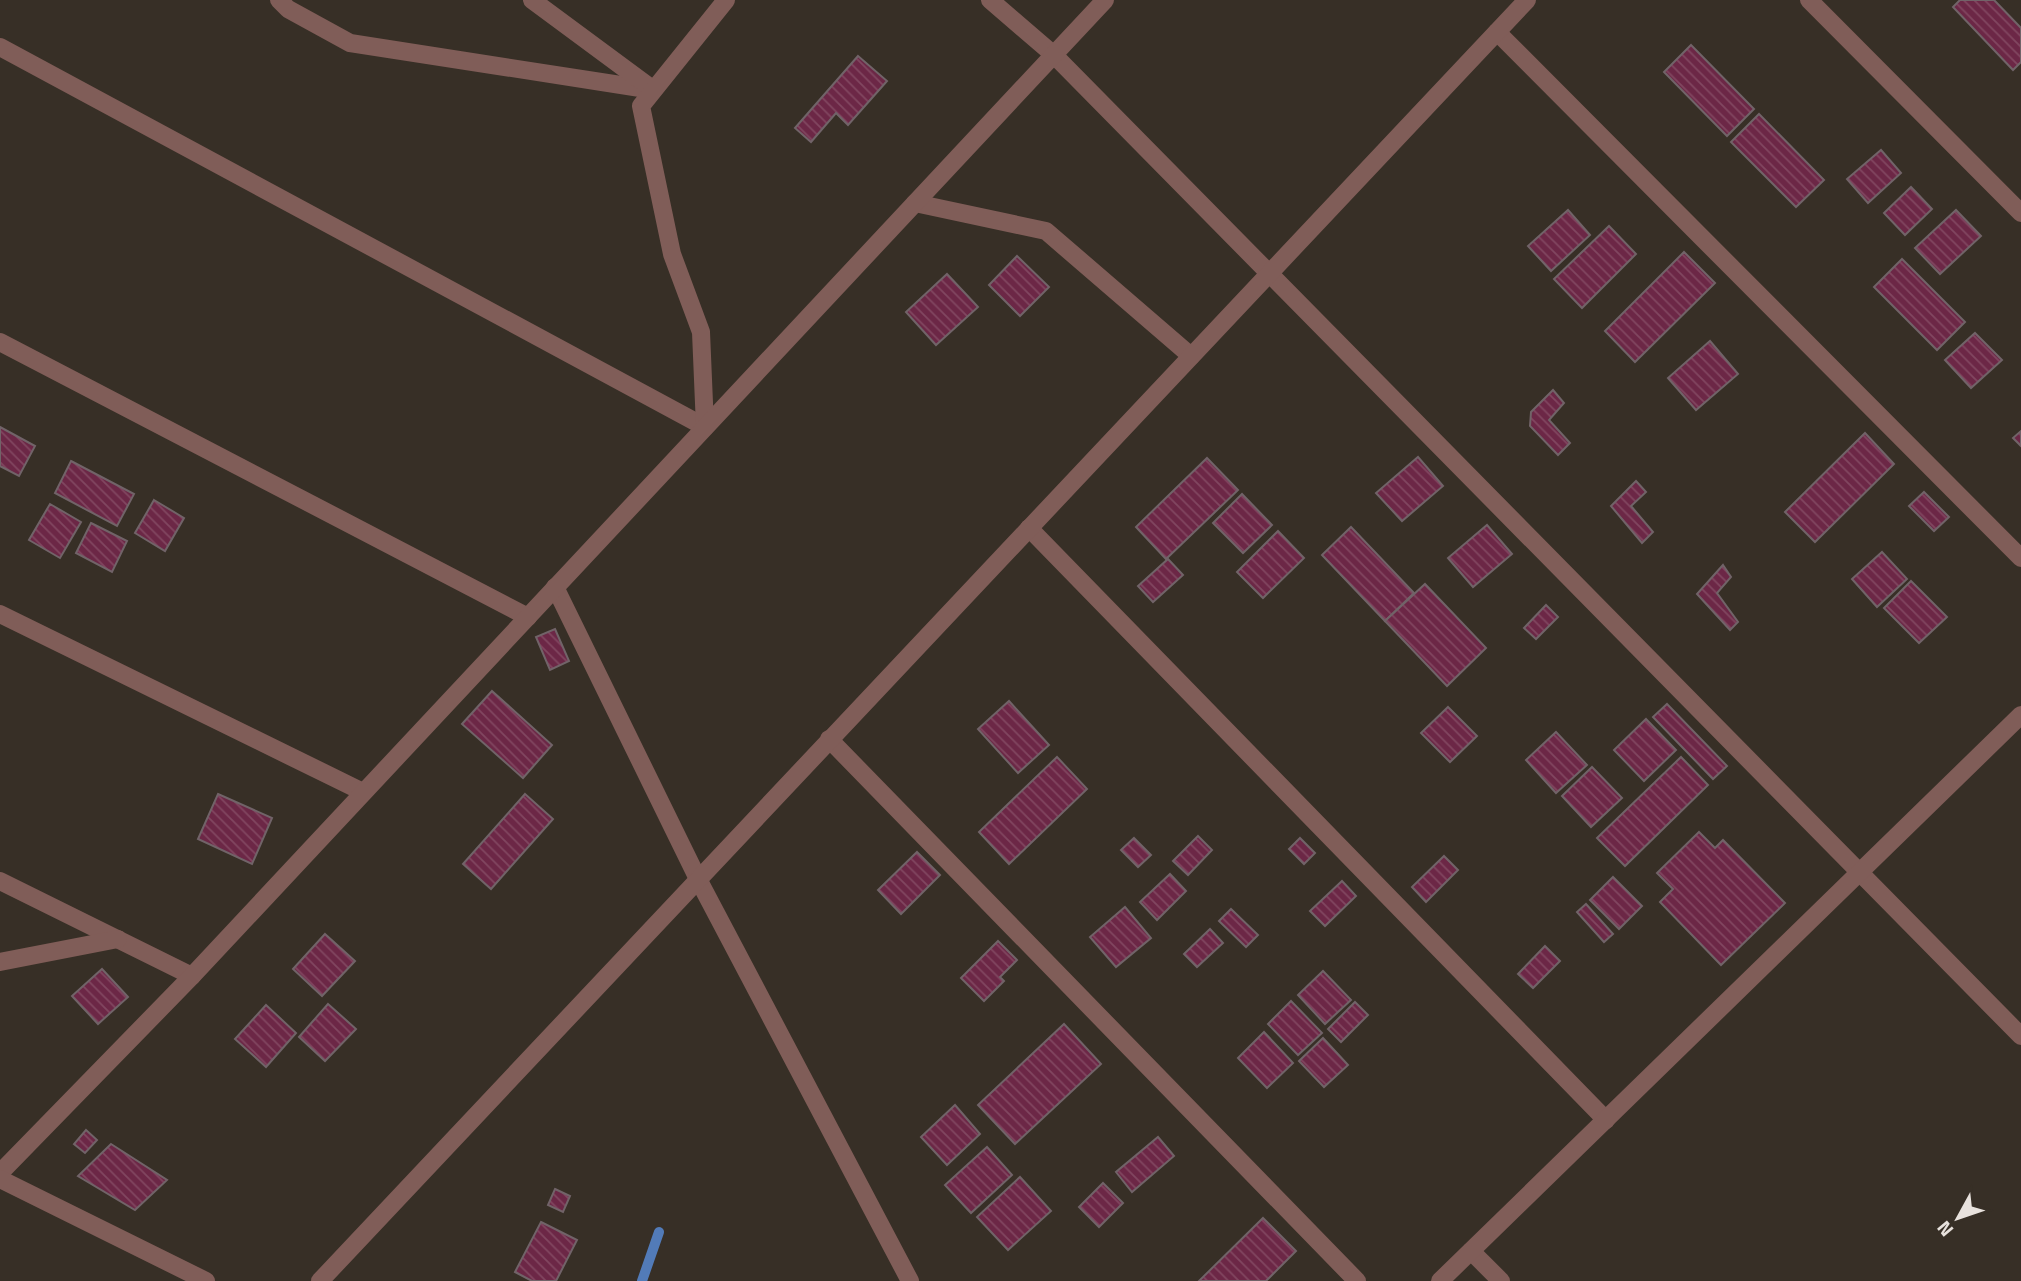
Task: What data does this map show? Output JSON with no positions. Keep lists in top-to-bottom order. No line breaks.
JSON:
{"north":"bottom left"}
